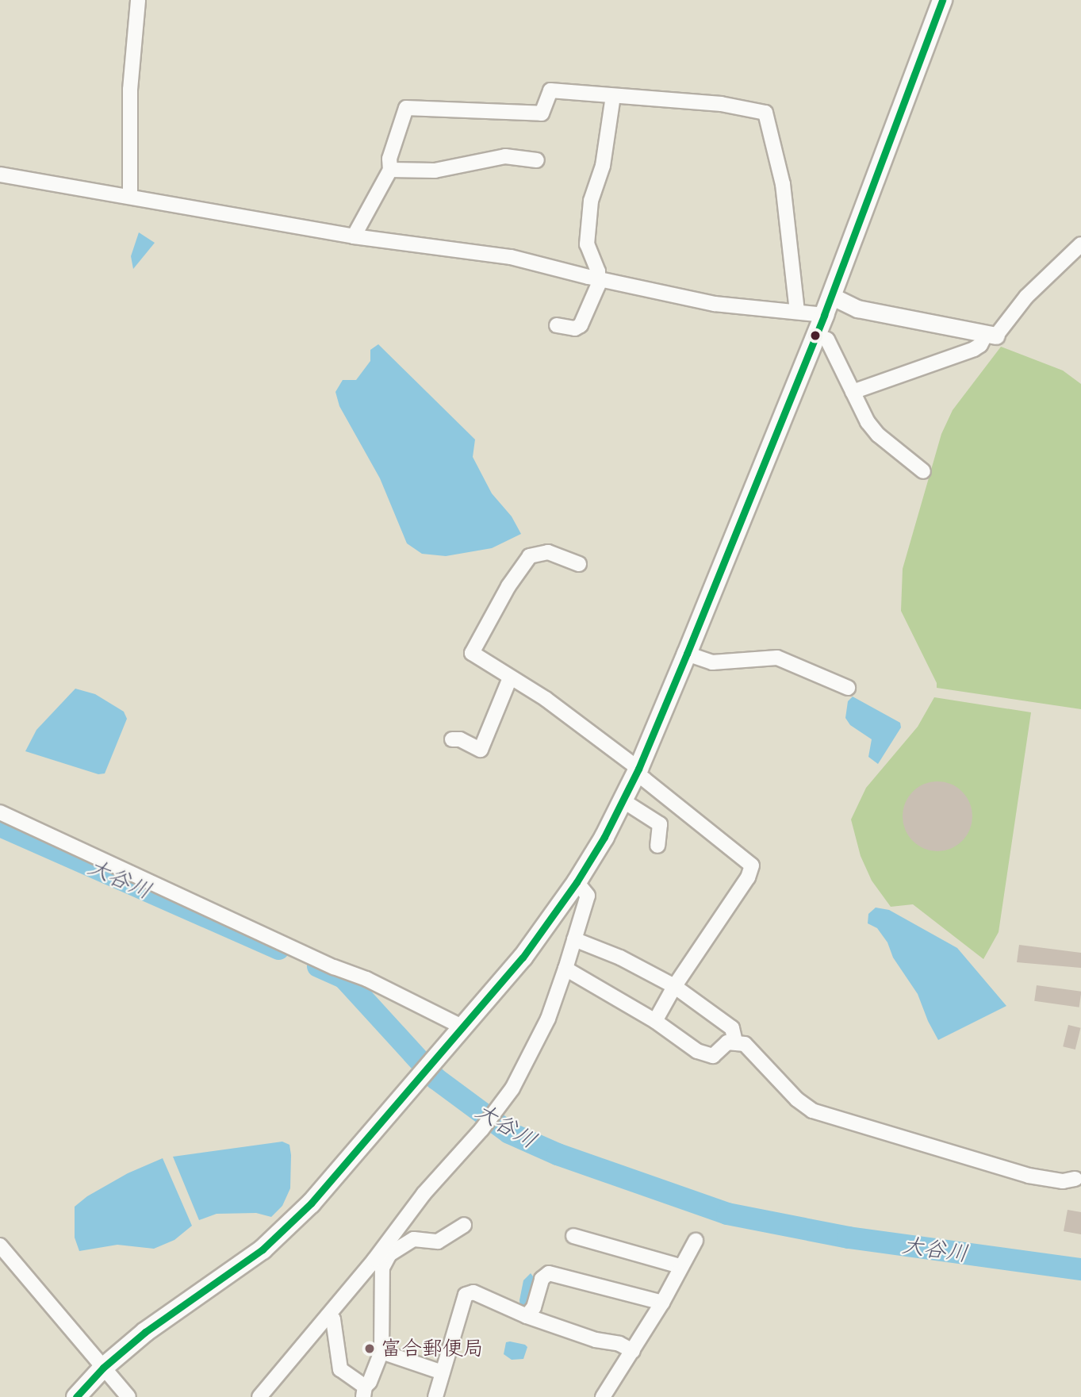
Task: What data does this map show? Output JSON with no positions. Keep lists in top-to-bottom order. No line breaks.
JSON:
{"water":["大谷川"],"places":["富合郵便局"]}
